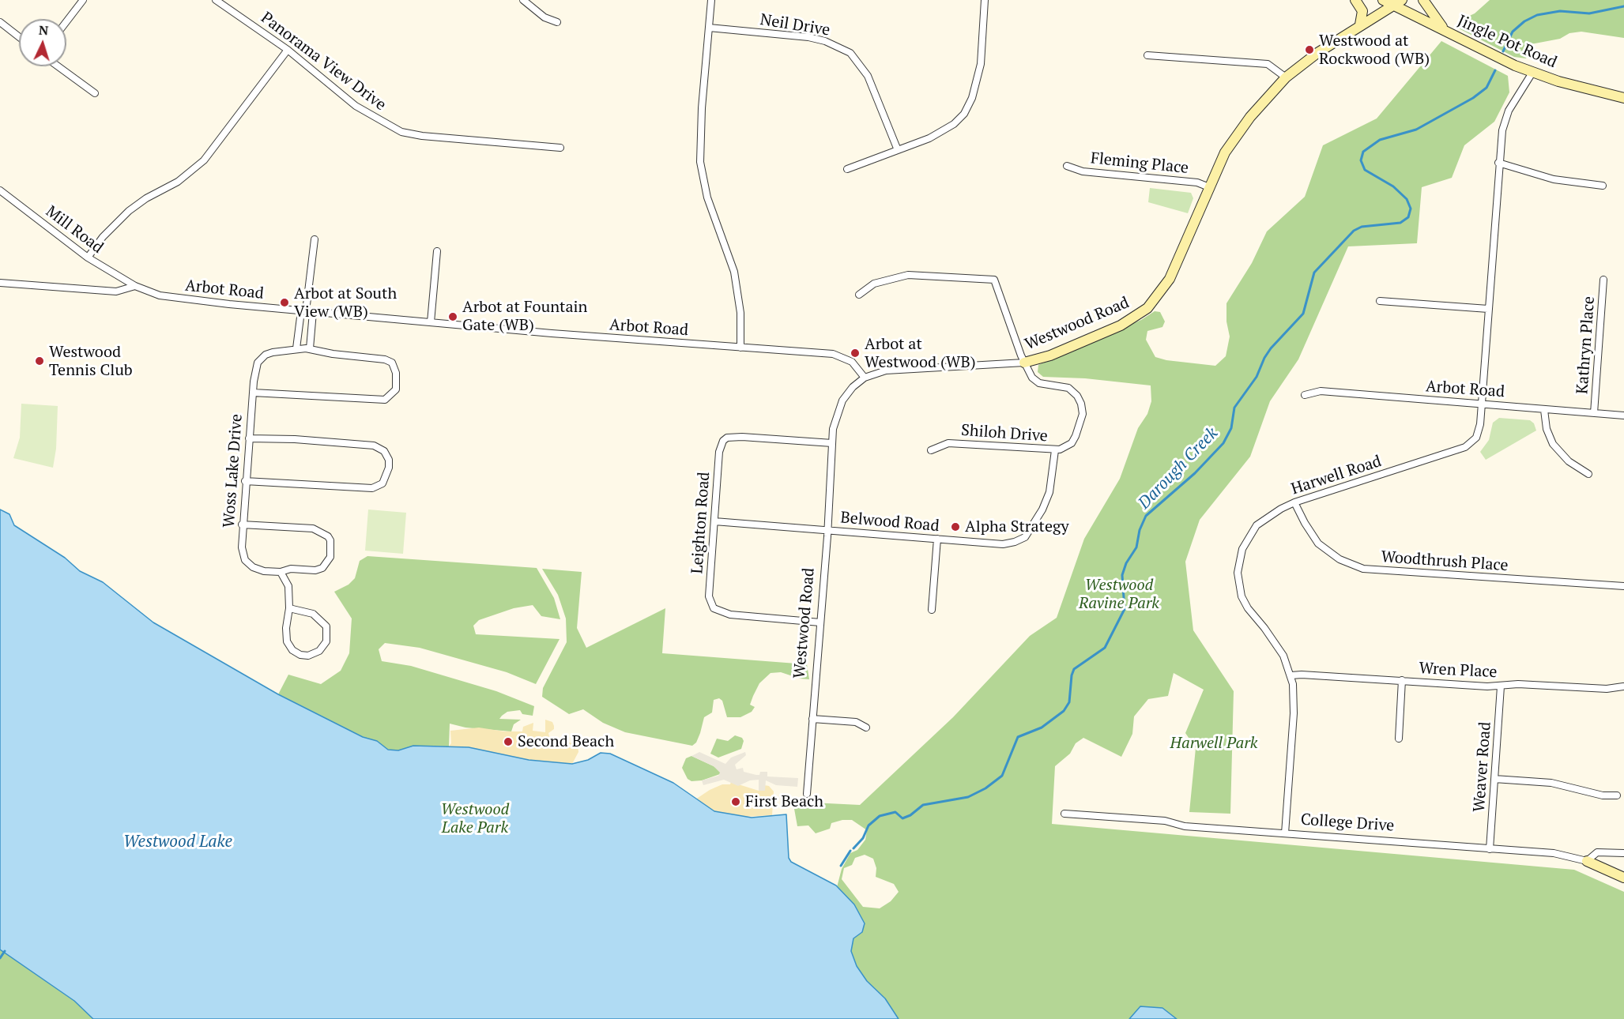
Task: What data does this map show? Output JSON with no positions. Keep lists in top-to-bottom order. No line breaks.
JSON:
{"streets":{"street":["Neil Drive","Jingle Pot Road","Panorama View Drive","Fleming Place","Mill Road","Arbot Road","Westwood Road","Kathryn Place","Shiloh Drive","Woss Lake Drive","Harwell Road","Belwood Road","Leighton Road","Woodthrush Place","Wren Place","Weaver Road","College Drive"]},"crossings":[["Jingle Pot Road","Westwood Road"],["Jingle Pot Road","Harwell Road"],["Fleming Place","Westwood Road"],["Mill Road","Arbot Road"],["Arbot Road","Westwood Road"],["Arbot Road","Kathryn Place"],["Arbot Road","Harwell Road"],["Westwood Road","Shiloh Drive"],["Westwood Road","Belwood Road"],["Westwood Road","Leighton Road"],["Shiloh Drive","Belwood Road"],["Harwell Road","Woodthrush Place"],["Harwell Road","Wren Place"],["Harwell Road","College Drive"],["Belwood Road","Leighton Road"],["Wren Place","Weaver Road"],["Weaver Road","College Drive"]],"water":["Darough Creek","Westwood Lake"],"parks":["Westwood Ravine Park","Harwell Park","Westwood Lake Park"],"places":["Westwood at Rockwood (WB)","Arbot at South View (WB)","Arbot at Fountain Gate (WB)","Arbot at Westwood (WB)","Westwood Tennis Club","Alpha Strategy","Second Beach","First Beach"],"north":"top"}
